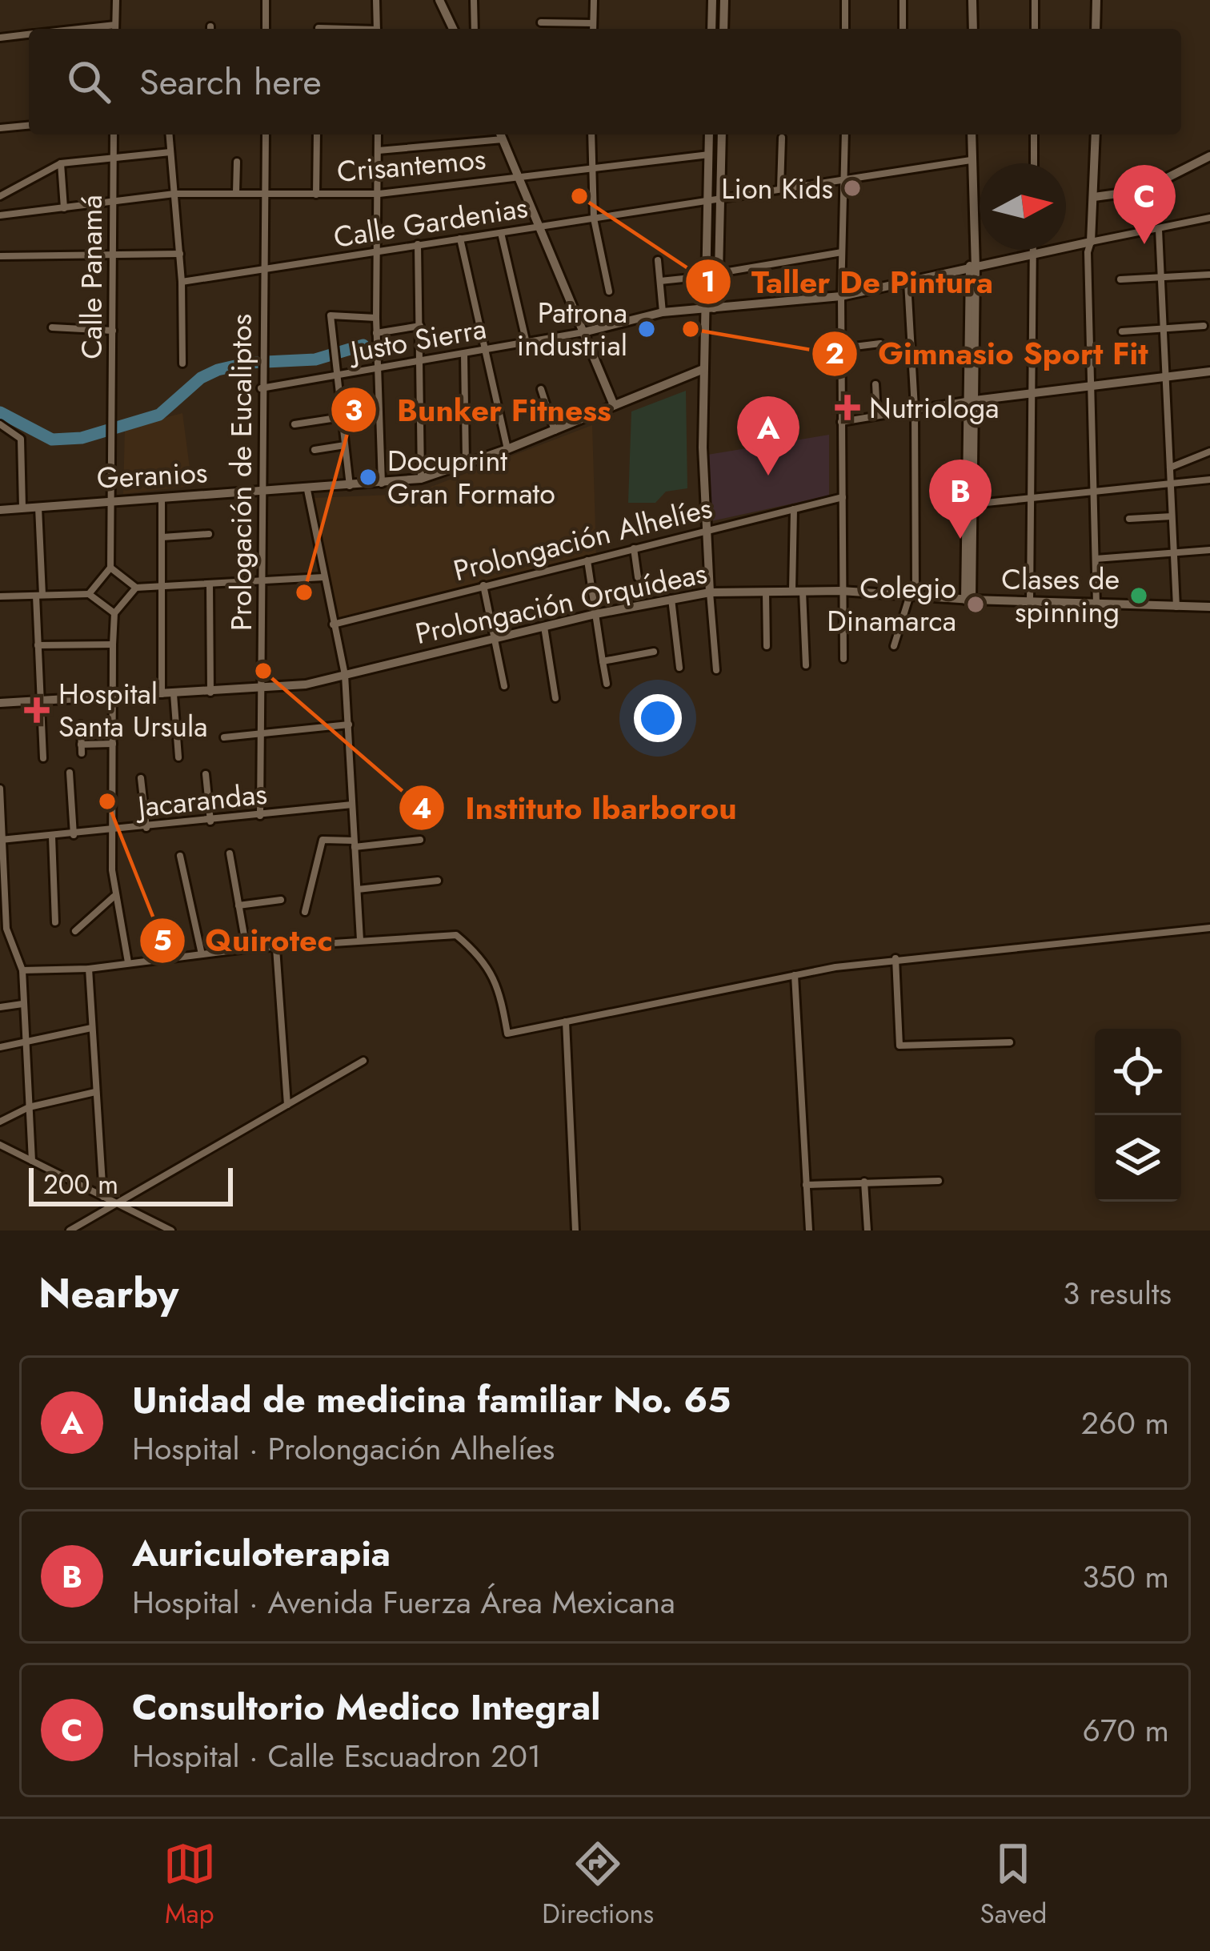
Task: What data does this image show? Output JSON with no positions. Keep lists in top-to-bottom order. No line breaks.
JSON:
{"streets":{"street":["Crisantemos","Calle Gardenias","Calle Panamá","Justo Sierra","Prologación de Eucaliptos","Geranios","Prolongación Alhelíes","Prolongación Orquídeas","Jacarandas"]},"crossings":[["Crisantemos","Calle Panamá"],["Crisantemos","Prologación de Eucaliptos"],["Calle Gardenias","Prologación de Eucaliptos"],["Calle Panamá","Geranios"],["Justo Sierra","Prologación de Eucaliptos"],["Prologación de Eucaliptos","Geranios"],["Prologación de Eucaliptos","Prolongación Orquídeas"],["Prologación de Eucaliptos","Jacarandas"]],"places":{"other":["Lion Kids","Taller De Pintura","Patrona industrial","Gimnasio Sport Fit","Docuprint Gran Formato","Bunker Fitness","Clases de spinning","Colegio Dinamarca","Instituto Ibarborou","Quirotec"],"health":["Nutriologa","Hospital Santa Ursula"]},"scale_bar":"200 m","north":"right","page":{"search":"Search here","pins":["C","A","B"],"scale":"200 m","heading":["Nearby","3 results"],"list":[{"mark":"A","name":"Unidad de medicina familiar No. 65","note":"Hospital · Prolongación Alhelíes","value":"260 m"},{"mark":"B","name":"Auriculoterapia","note":"Hospital · Avenida Fuerza Área Mexicana","value":"350 m"},{"mark":"C","name":"Consultorio Medico Integral","note":"Hospital · Calle Escuadron 201","value":"670 m"}],"nav":["Map","Directions","Saved"]}}
